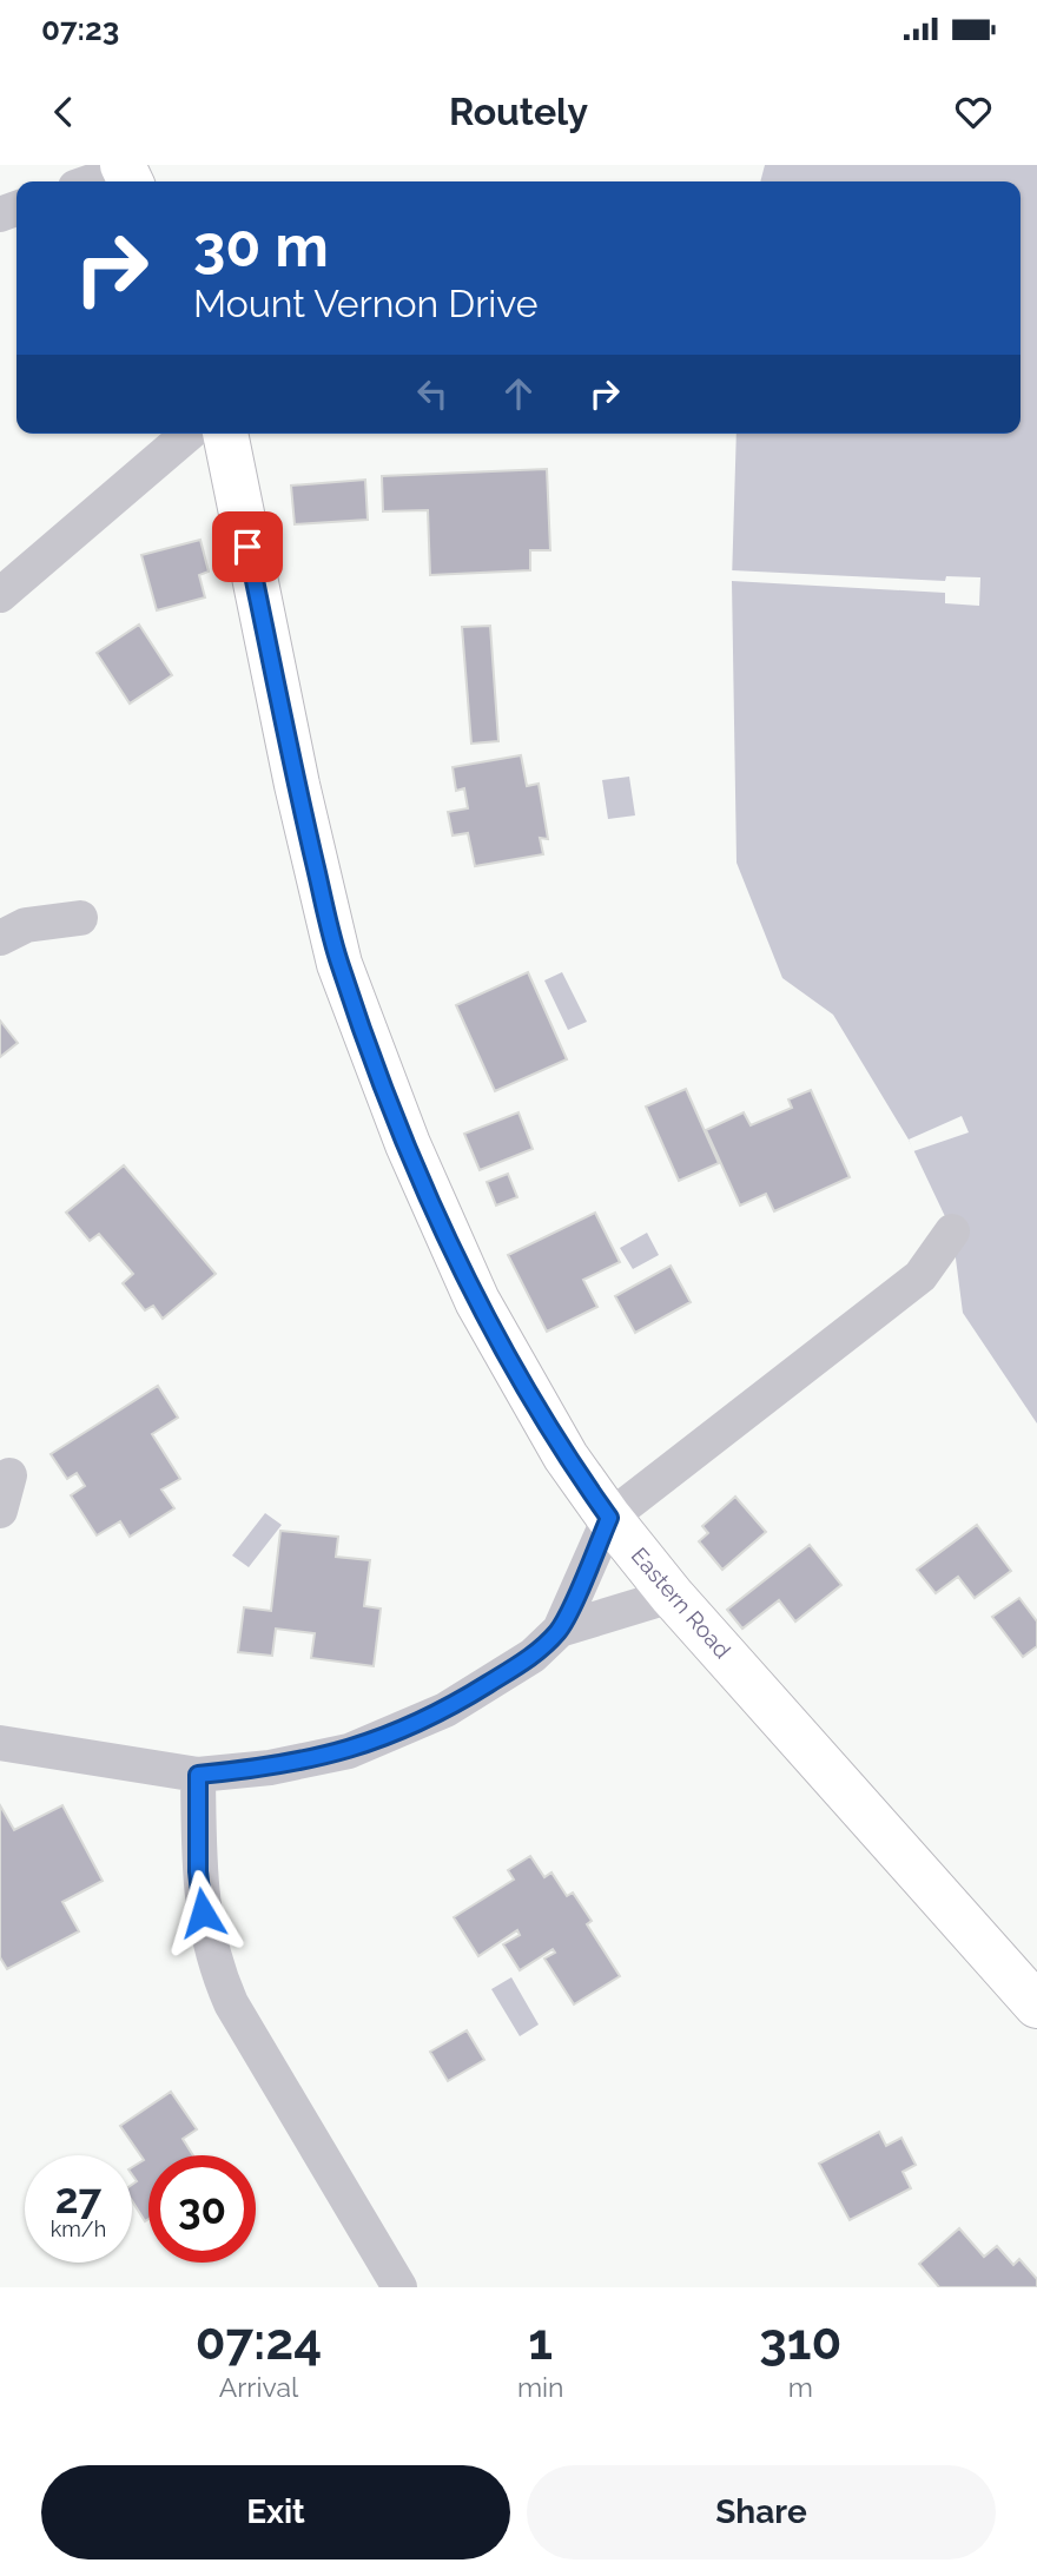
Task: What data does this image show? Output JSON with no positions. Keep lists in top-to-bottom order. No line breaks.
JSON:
{"streets":{"highway":["Eastern Road"]},"page":{"status":"07:23","header":"Routely","turn":["30 m","Mount Vernon Drive"],"speed":"27 km/h","limit":"30","eta":["07:24","Arrival","1","min","310","m"],"buttons":["Exit","Share"]}}
